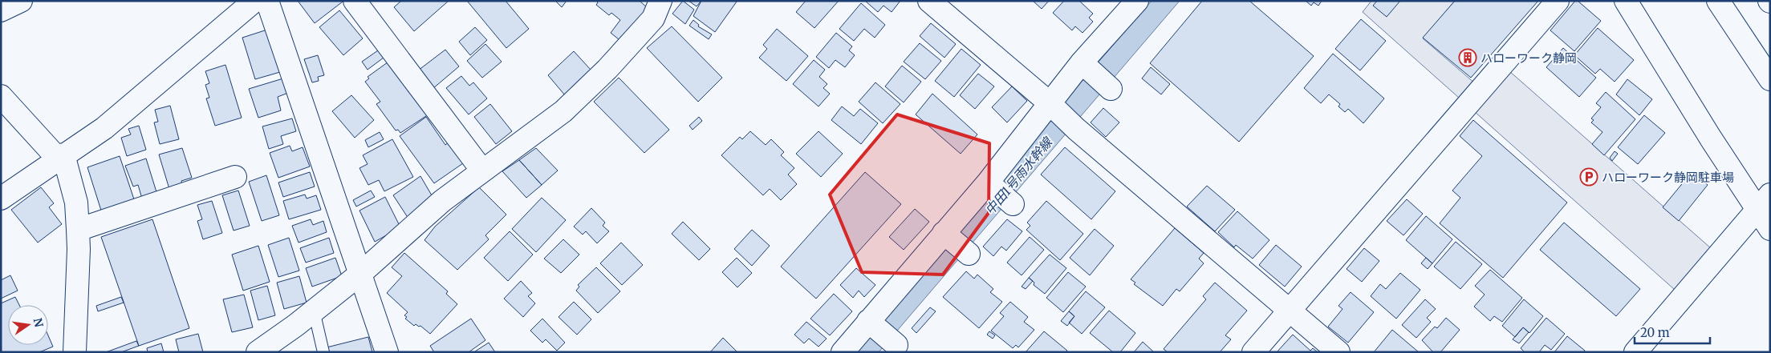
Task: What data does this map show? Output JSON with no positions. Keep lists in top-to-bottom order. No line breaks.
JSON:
{"water":["中田1号雨水幹線"],"places":{"building":["ハローワーク静岡"],"parking":["ハローワーク静岡駐車場"]},"scale_bar":"20 m","north":"right"}
